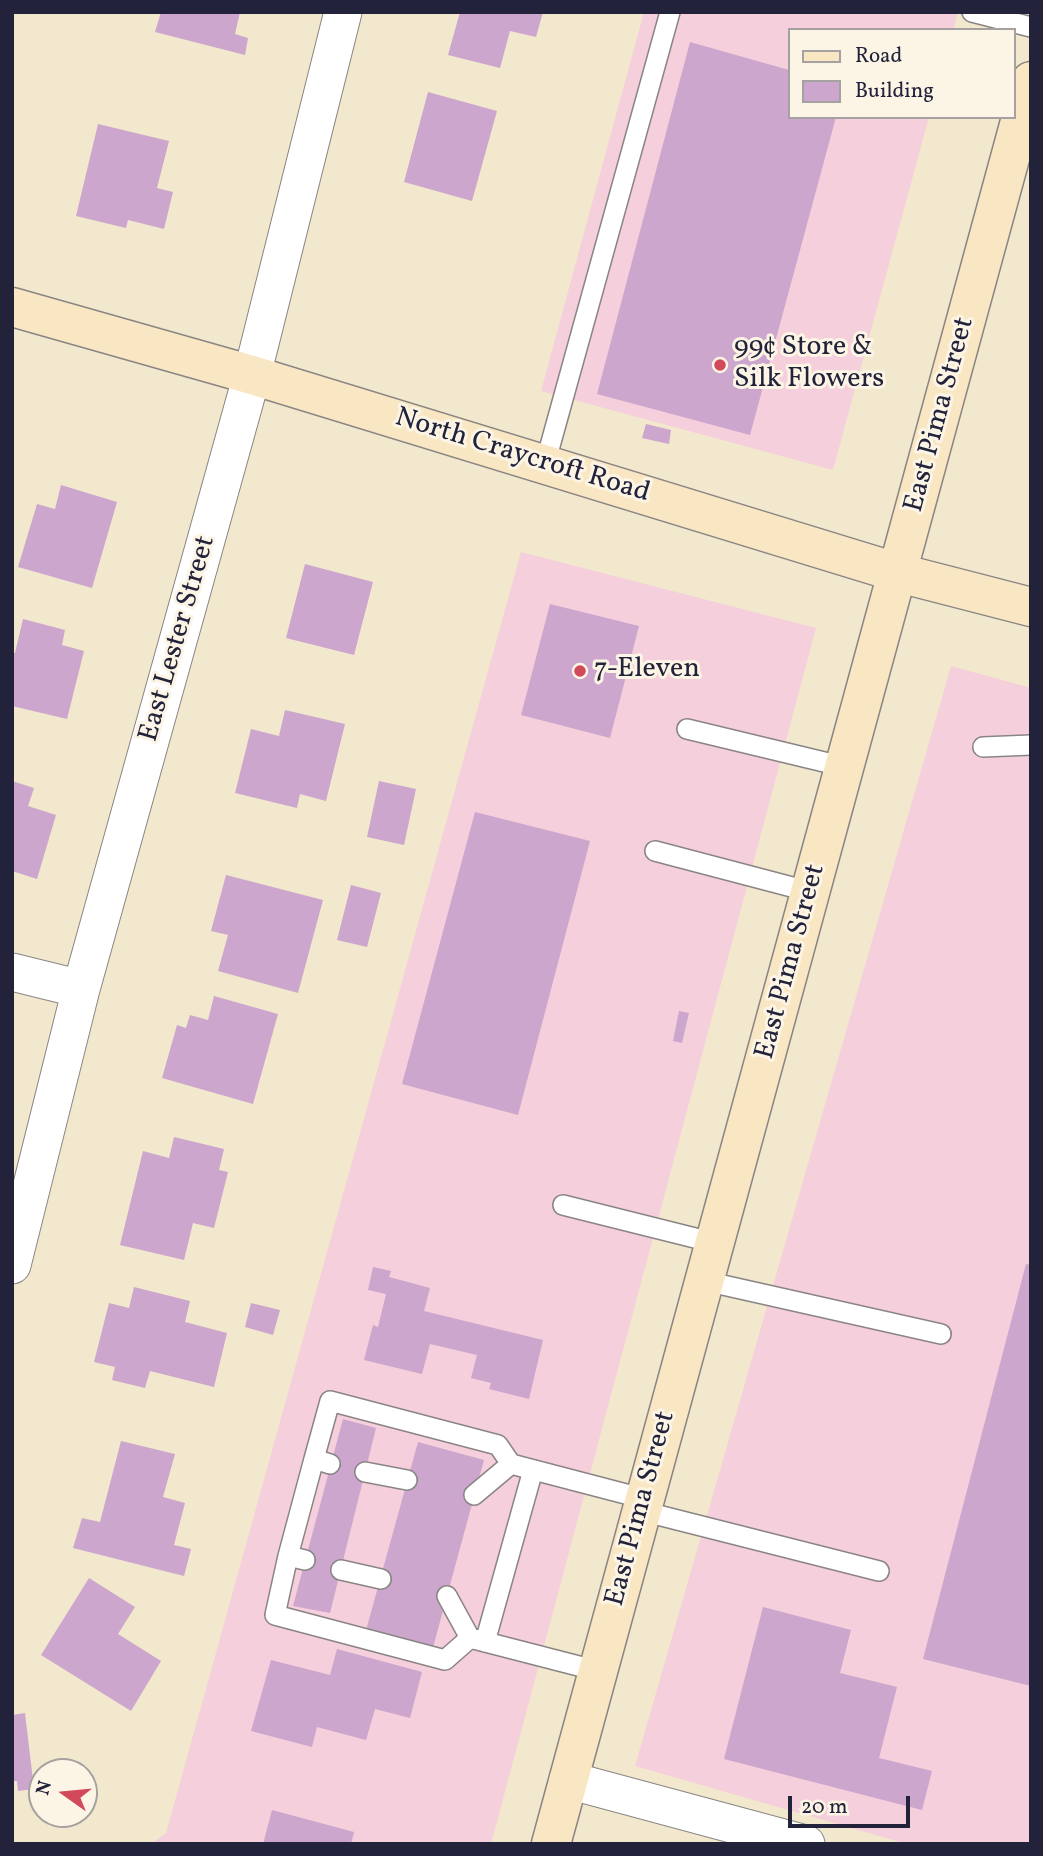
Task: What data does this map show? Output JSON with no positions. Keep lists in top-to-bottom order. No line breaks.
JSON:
{"streets":{"street":["East Pima Street","North Craycroft Road","East Lester Street"]},"crossings":[["East Pima Street","North Craycroft Road"],["North Craycroft Road","East Lester Street"]],"places":["99¢ Store & Silk Flowers","7-Eleven"],"legend":["Road","Building"],"scale_bar":"20 m","north":"left"}
